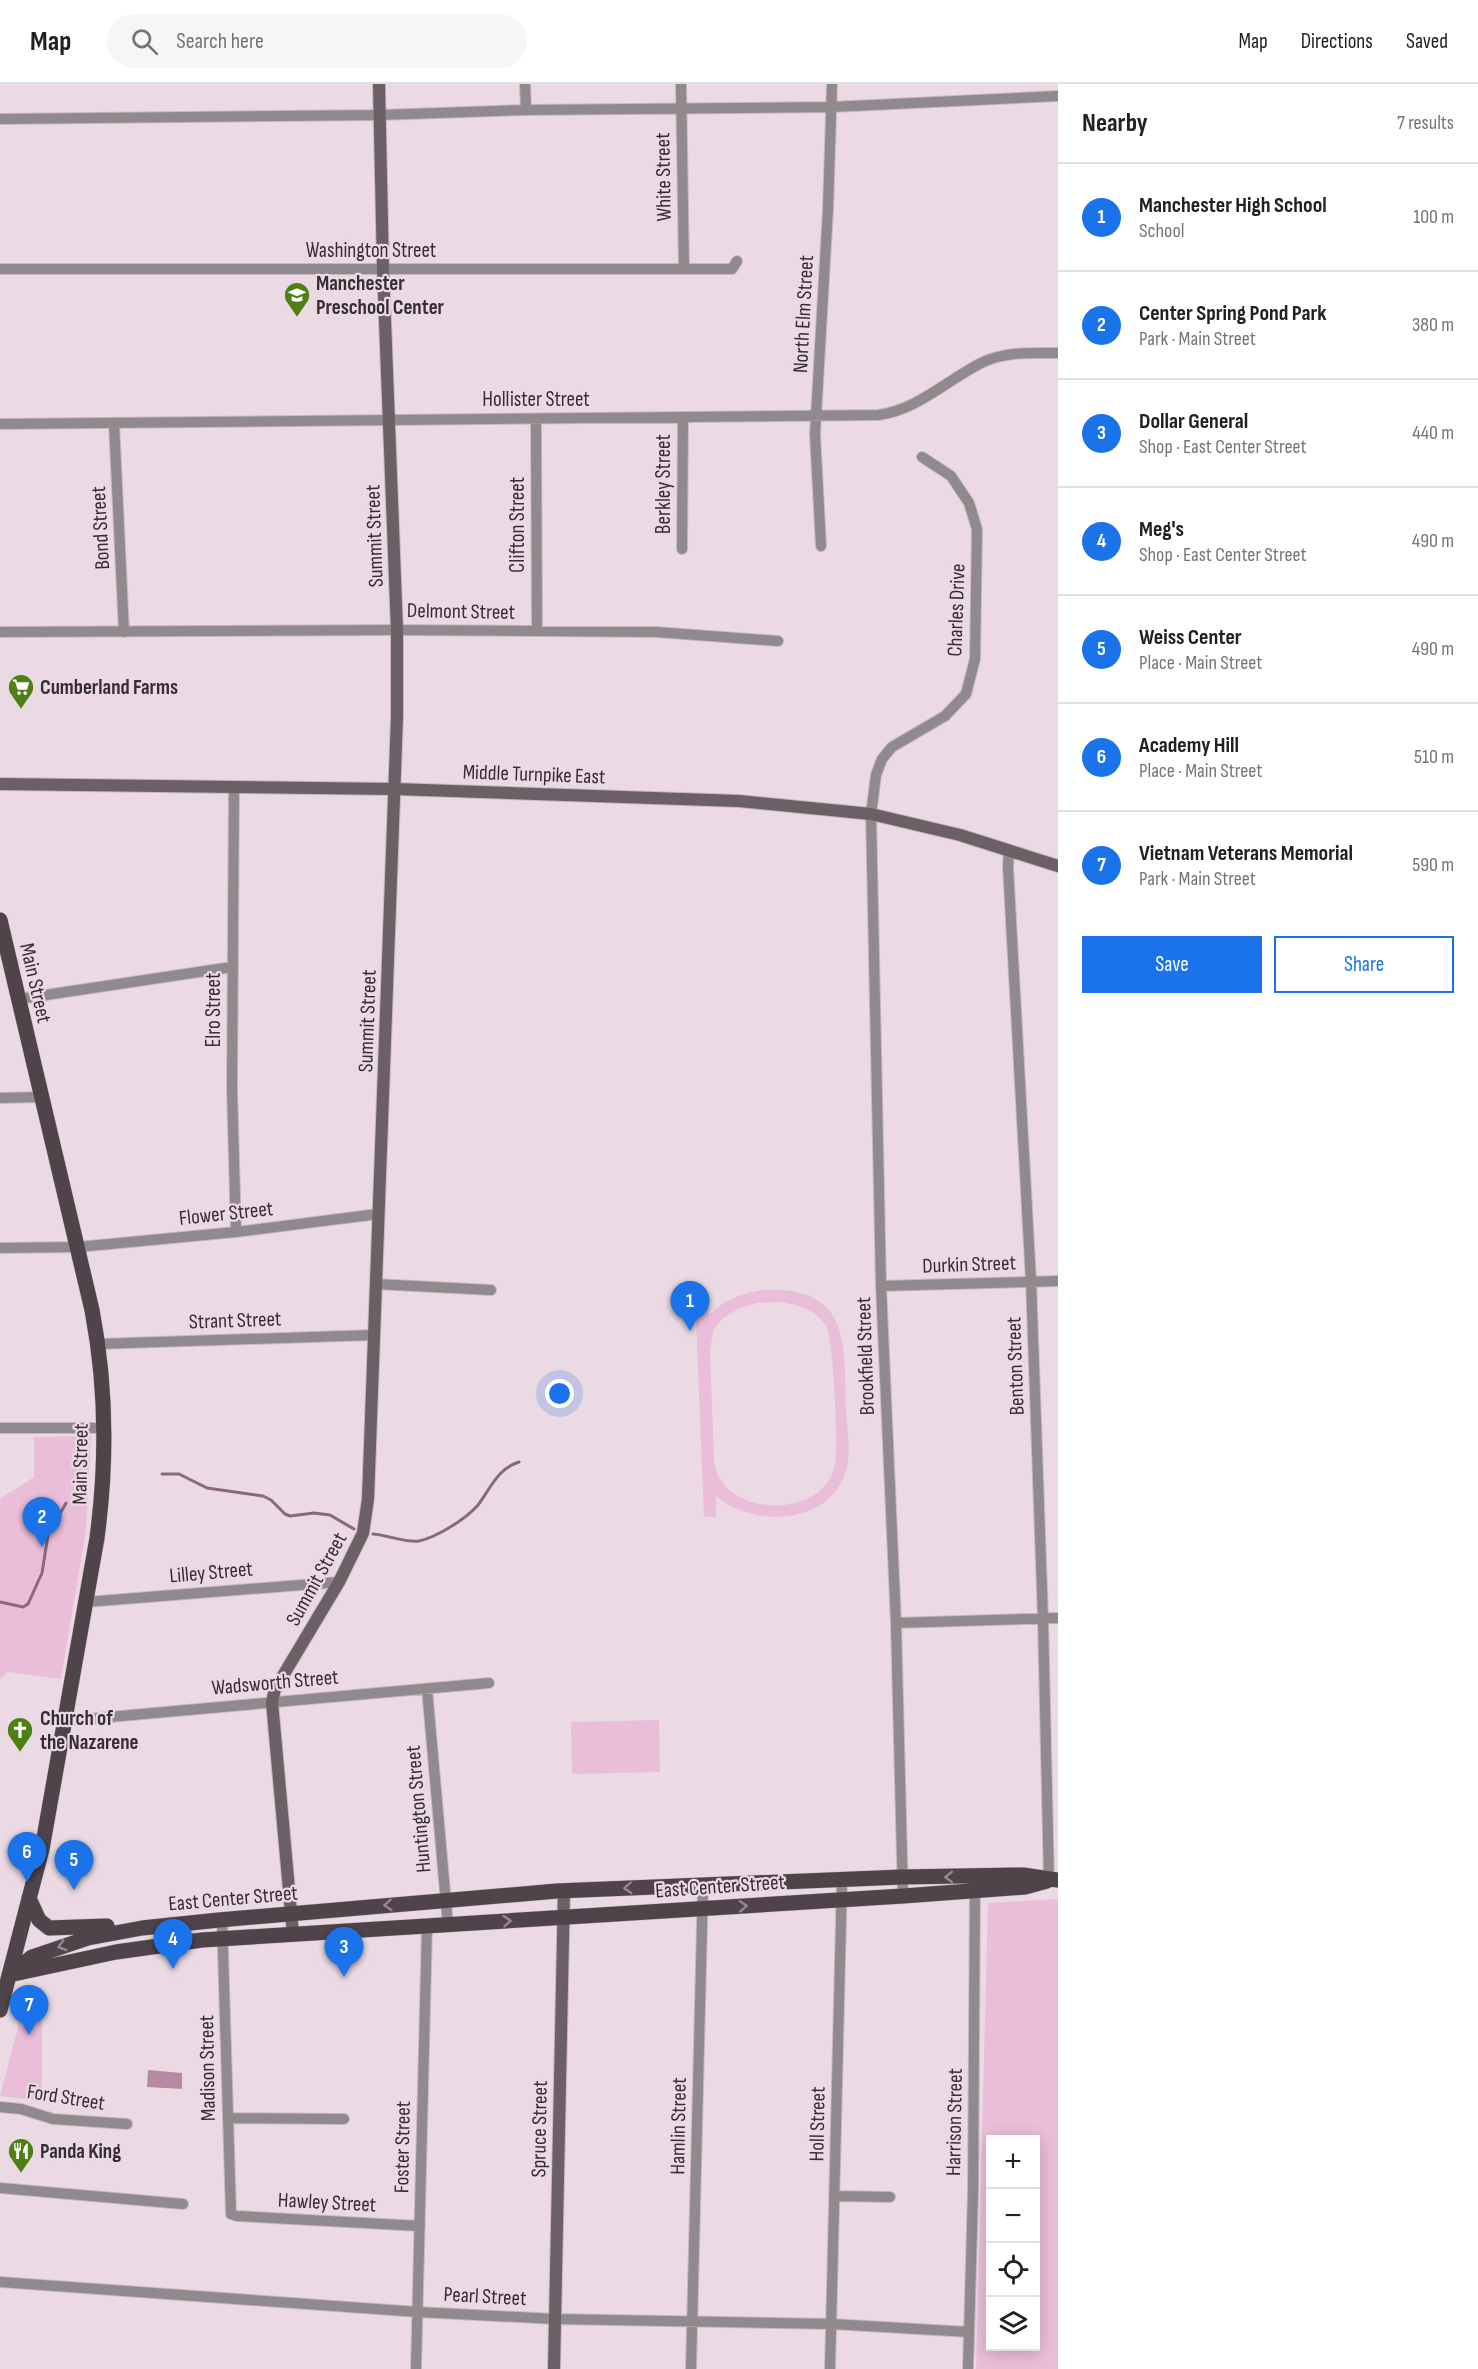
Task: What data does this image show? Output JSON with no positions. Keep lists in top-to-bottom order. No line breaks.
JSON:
{"streets":{"main road":["Main Street","East Center Street"],"street":["White Street","Washington Street","North Elm Street","Hollister Street","Berkley Street","Clifton Street","Bond Street","Summit Street","Charles Drive","Delmont Street","Middle Turnpike East","Elro Street","Flower Street","Durkin Street","Strant Street","Brookfield Street","Benton Street","Lilley Street","Wadsworth Street","Huntington Street","Madison Street","Ford Street","Harrison Street","Holl Street","Hamlin Street","Spruce Street","Foster Street","Hawley Street","Pearl Street"]},"crossings":[["White Street","Washington Street"],["Washington Street","Summit Street"],["North Elm Street","Hollister Street"],["Hollister Street","Berkley Street"],["Hollister Street","Clifton Street"],["Hollister Street","Bond Street"],["Hollister Street","Summit Street"],["Clifton Street","Delmont Street"],["Bond Street","Delmont Street"],["Summit Street","Delmont Street"],["Summit Street","Middle Turnpike East"],["Summit Street","Flower Street"],["Summit Street","Strant Street"],["Summit Street","Lilley Street"],["Summit Street","Wadsworth Street"],["Summit Street","East Center Street"],["Charles Drive","Middle Turnpike East"],["Charles Drive","Brookfield Street"],["Middle Turnpike East","Elro Street"],["Middle Turnpike East","Brookfield Street"],["Middle Turnpike East","Benton Street"],["Main Street","Flower Street"],["Main Street","Strant Street"],["Main Street","Lilley Street"],["Main Street","Wadsworth Street"],["Main Street","East Center Street"],["Elro Street","Flower Street"],["Durkin Street","Brookfield Street"],["Durkin Street","Benton Street"],["Brookfield Street","East Center Street"],["Benton Street","East Center Street"],["Wadsworth Street","Huntington Street"],["Huntington Street","East Center Street"],["East Center Street","Madison Street"],["East Center Street","Harrison Street"],["East Center Street","Holl Street"],["East Center Street","Hamlin Street"],["East Center Street","Spruce Street"],["East Center Street","Foster Street"],["Madison Street","Hawley Street"],["Harrison Street","Pearl Street"],["Holl Street","Pearl Street"],["Hamlin Street","Pearl Street"],["Spruce Street","Pearl Street"],["Foster Street","Hawley Street"],["Foster Street","Pearl Street"]],"places":{"school or university":["Manchester Preschool Center"],"supermarket":["Cumberland Farms"],"church":["Church of the Nazarene"],"restaurant":["Panda King"]},"page":{"header":"Map","search":"Search here","nav":["Map","Directions","Saved"],"heading":["Nearby","7 results"],"list":[{"mark":"1","name":"Manchester High School","note":"School","value":"100 m"},{"mark":"2","name":"Center Spring Pond Park","note":"Park · Main Street","value":"380 m"},{"mark":"3","name":"Dollar General","note":"Shop · East Center Street","value":"440 m"},{"mark":"4","name":"Meg's","note":"Shop · East Center Street","value":"490 m"},{"mark":"5","name":"Weiss Center","note":"Place · Main Street","value":"490 m"},{"mark":"6","name":"Academy Hill","note":"Place · Main Street","value":"510 m"},{"mark":"7","name":"Vietnam Veterans Memorial","note":"Park · Main Street","value":"590 m"}],"buttons":["Save","Share"],"pins":["1","2","6","5","4","3","7"],"map_buttons":["+","−"]}}
